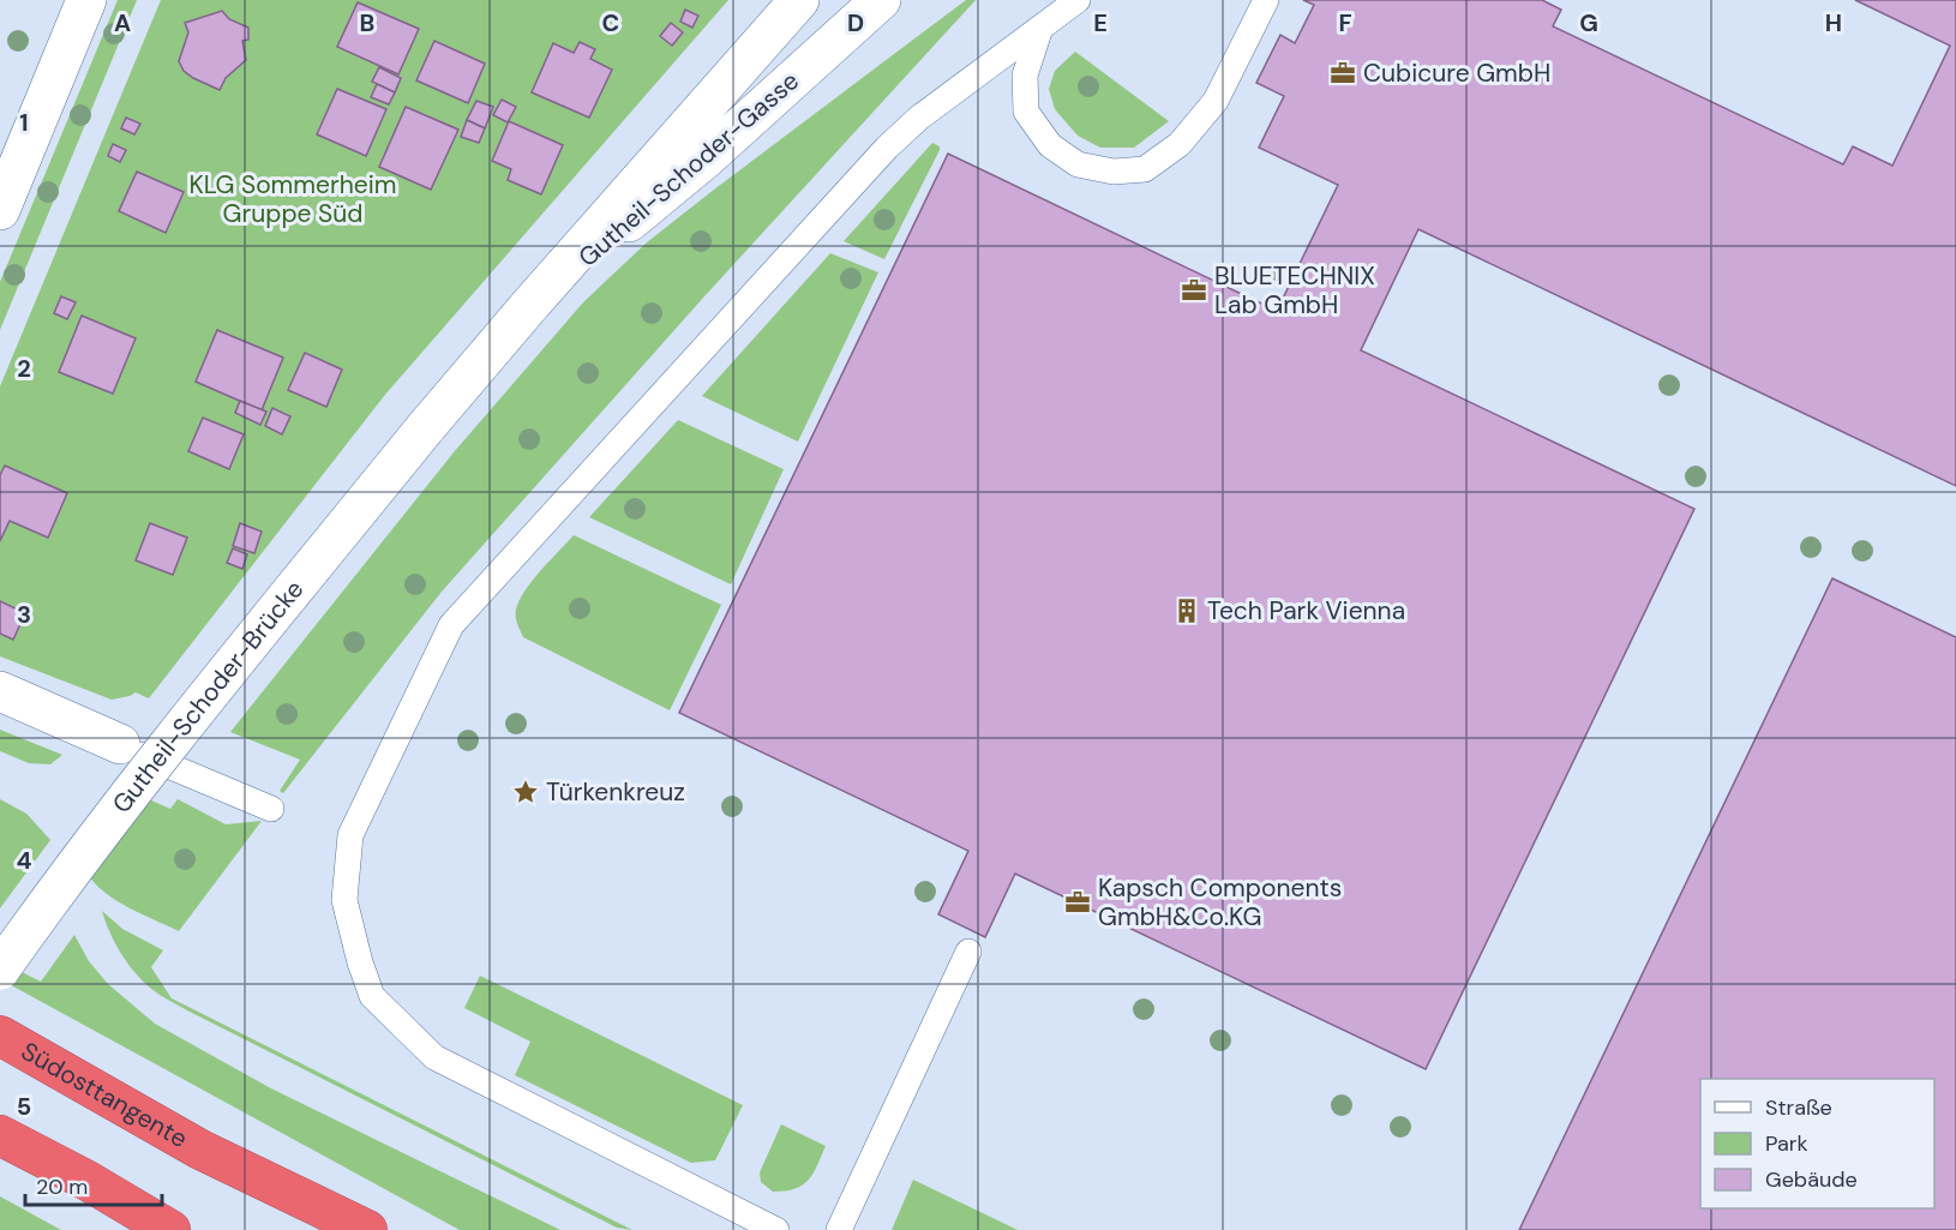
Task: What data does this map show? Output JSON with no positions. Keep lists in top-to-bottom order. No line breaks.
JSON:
{"streets":{"highway":["Südosttangente"],"street":["Gutheil-Schoder-Gasse","Gutheil-Schoder-Brücke"]},"crossings":[["Gutheil-Schoder-Gasse","Gutheil-Schoder-Brücke"]],"parks":["KLG Sommerheim Gruppe Süd"],"places":{"office":["Cubicure GmbH","BLUETECHNIX Lab GmbH","Kapsch Components GmbH&Co.KG"],"building":["Tech Park Vienna"],"place":["Türkenkreuz"]},"legend":["Straße","Park","Gebäude"],"scale_bar":"20 m","grid":{"columns":["A","B","C","D","E","F","G","H"],"rows":["1","2","3","4","5"]}}
